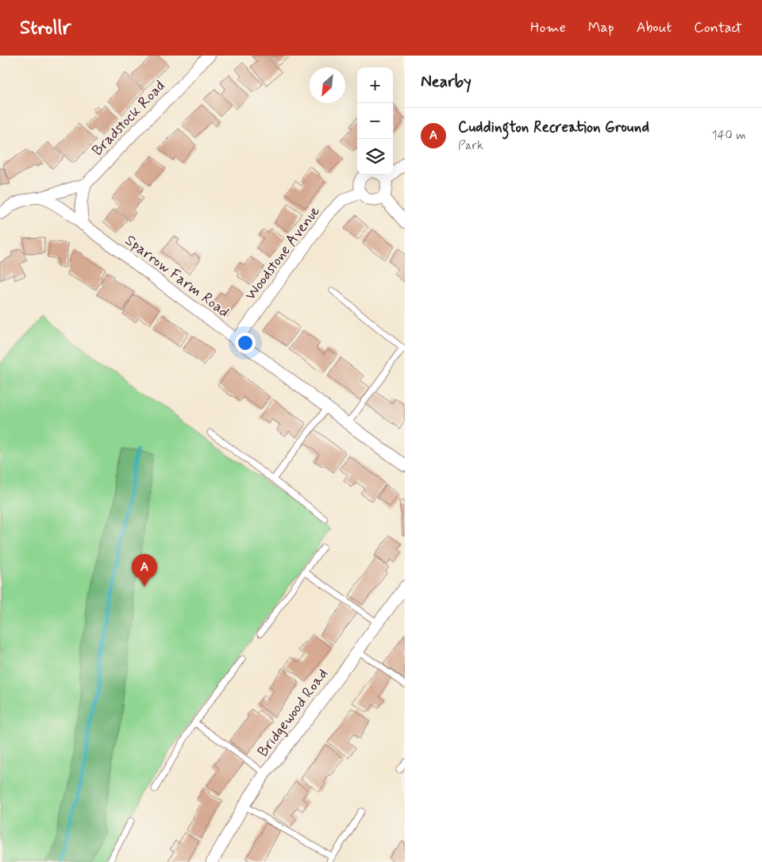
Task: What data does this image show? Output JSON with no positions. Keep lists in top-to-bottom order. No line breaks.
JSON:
{"streets":{"street":["Bradstock Road","Woodstone Avenue","Sparrow Farm Road","Bridgewood Road"]},"crossings":[["Bradstock Road","Sparrow Farm Road"],["Woodstone Avenue","Sparrow Farm Road"]],"north":"bottom left","page":{"header":"Strollr","nav":["Home","Map","About","Contact"],"heading":"Nearby","map_buttons":["+","−"],"list":[{"mark":"A","name":"Cuddington Recreation Ground","note":"Park","value":"140 m"}],"pins":"A"}}
